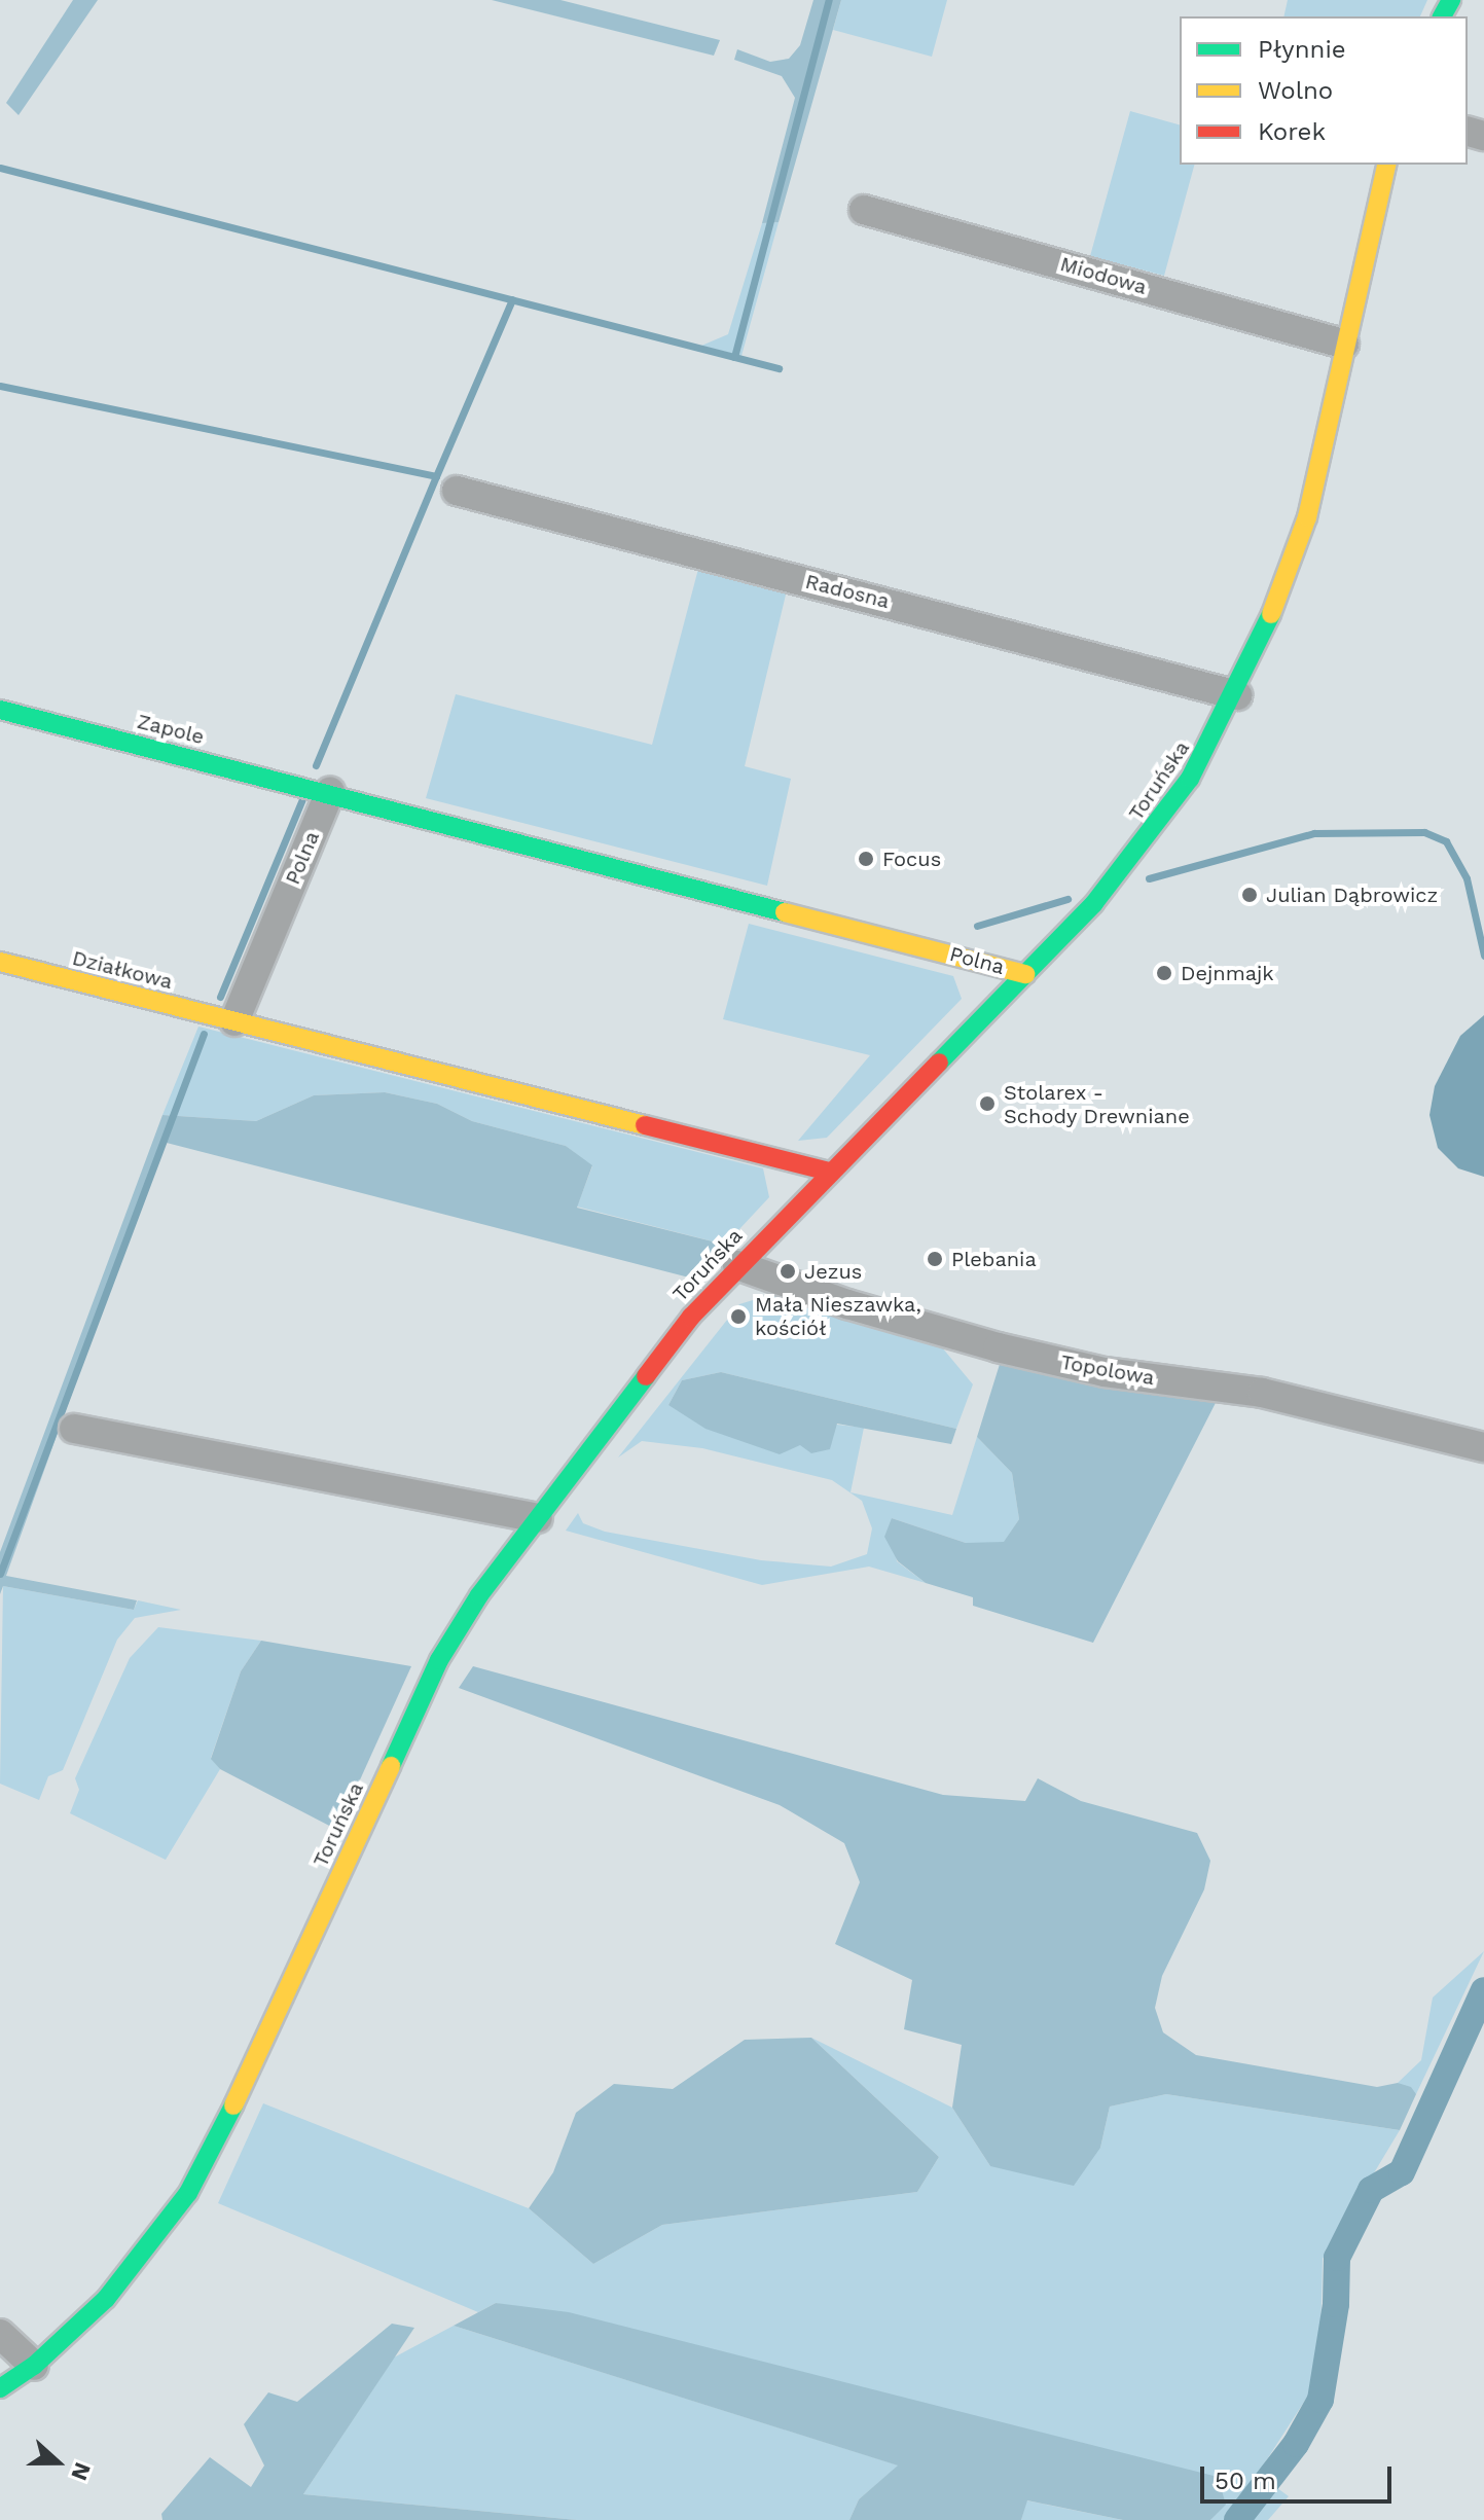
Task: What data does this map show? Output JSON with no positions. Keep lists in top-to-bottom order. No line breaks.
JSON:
{"streets":{"main road":["Zapole","Toruńska","Polna","Działkowa"],"street":["Miodowa","Radosna","Topolowa"]},"crossings":[["Miodowa","Toruńska"],["Radosna","Toruńska"],["Zapole","Polna"],["Toruńska","Polna"],["Toruńska","Topolowa"],["Polna","Działkowa"]],"places":["Focus","Julian Dąbrowicz","Dejnmajk","Stolarex - Schody Drewniane","Plebania","Jezus","Mała Nieszawka, kościół"],"legend":["Płynnie","Wolno","Korek"],"scale_bar":"50 m","north":"right"}
